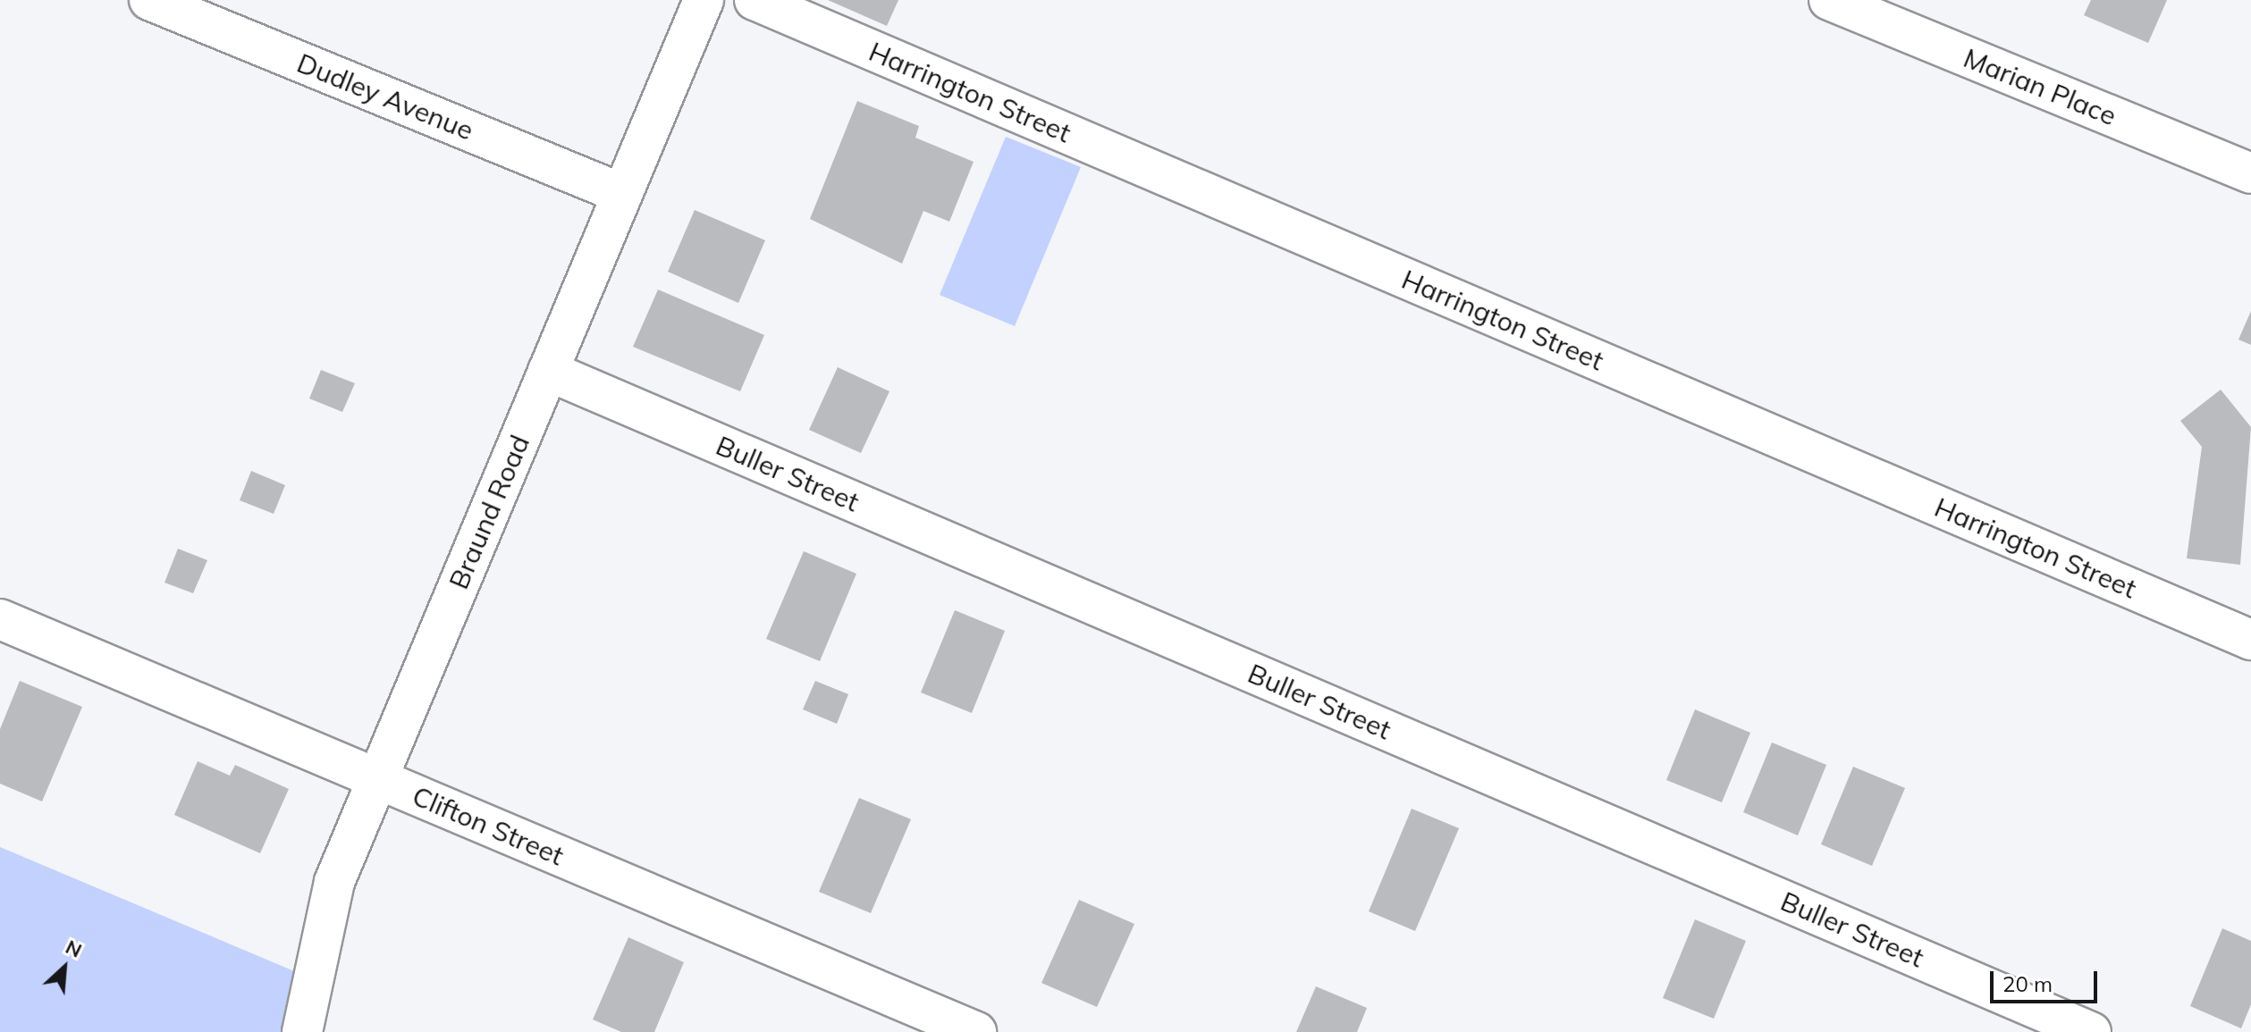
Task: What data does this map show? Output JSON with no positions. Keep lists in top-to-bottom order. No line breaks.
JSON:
{"streets":{"street":["Marian Place","Harrington Street","Dudley Avenue","Buller Street","Braund Road","Clifton Street"]},"crossings":[["Dudley Avenue","Braund Road"],["Buller Street","Braund Road"],["Braund Road","Clifton Street"]],"scale_bar":"20 m","north":"top right"}
